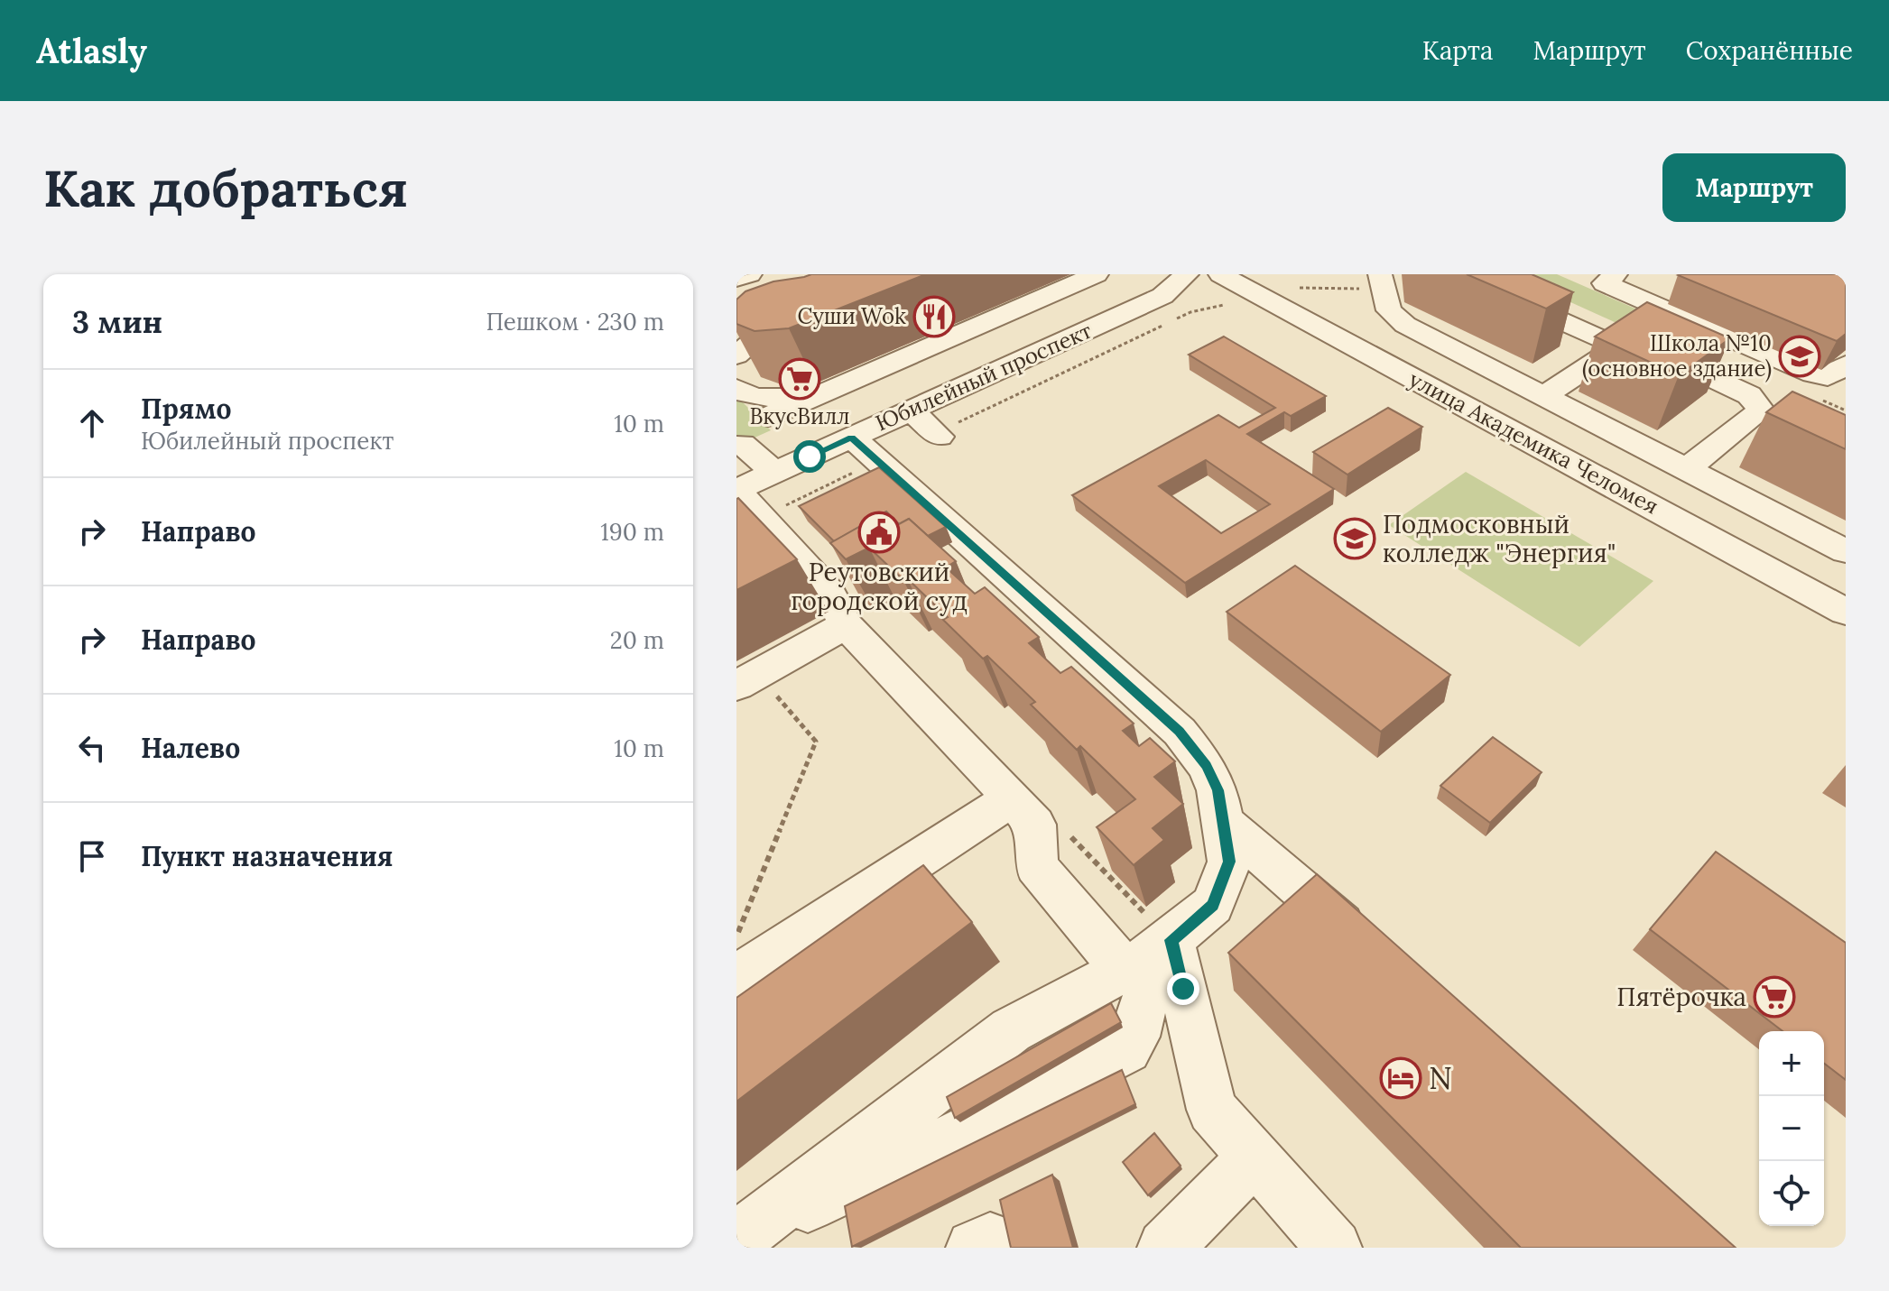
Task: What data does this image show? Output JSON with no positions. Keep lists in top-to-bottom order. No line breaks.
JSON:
{"streets":{"street":["Юбилейный проспект","улица Академика Челомея"]},"places":{"restaurant":["Суши Wok"],"school or university":["Школа №10 (основное здание)","Подмосковный колледж \"Энергия\""],"supermarket":["ВкусВилл","Пятёрочка"],"public building":["Реутовский городской суд"],"hotel":["N"]},"page":{"header":"Atlasly","nav":["Карта","Маршрут","Сохранённые"],"buttons":"Маршрут","title":"Как добраться","heading":["3 мин","Пешком · 230 m"],"list":[["Прямо","Юбилейный проспект","10 m"],["Направо","190 m"],["Направо","20 m"],["Налево","10 m"],"Пункт назначения"],"map_buttons":["+","−"]}}
